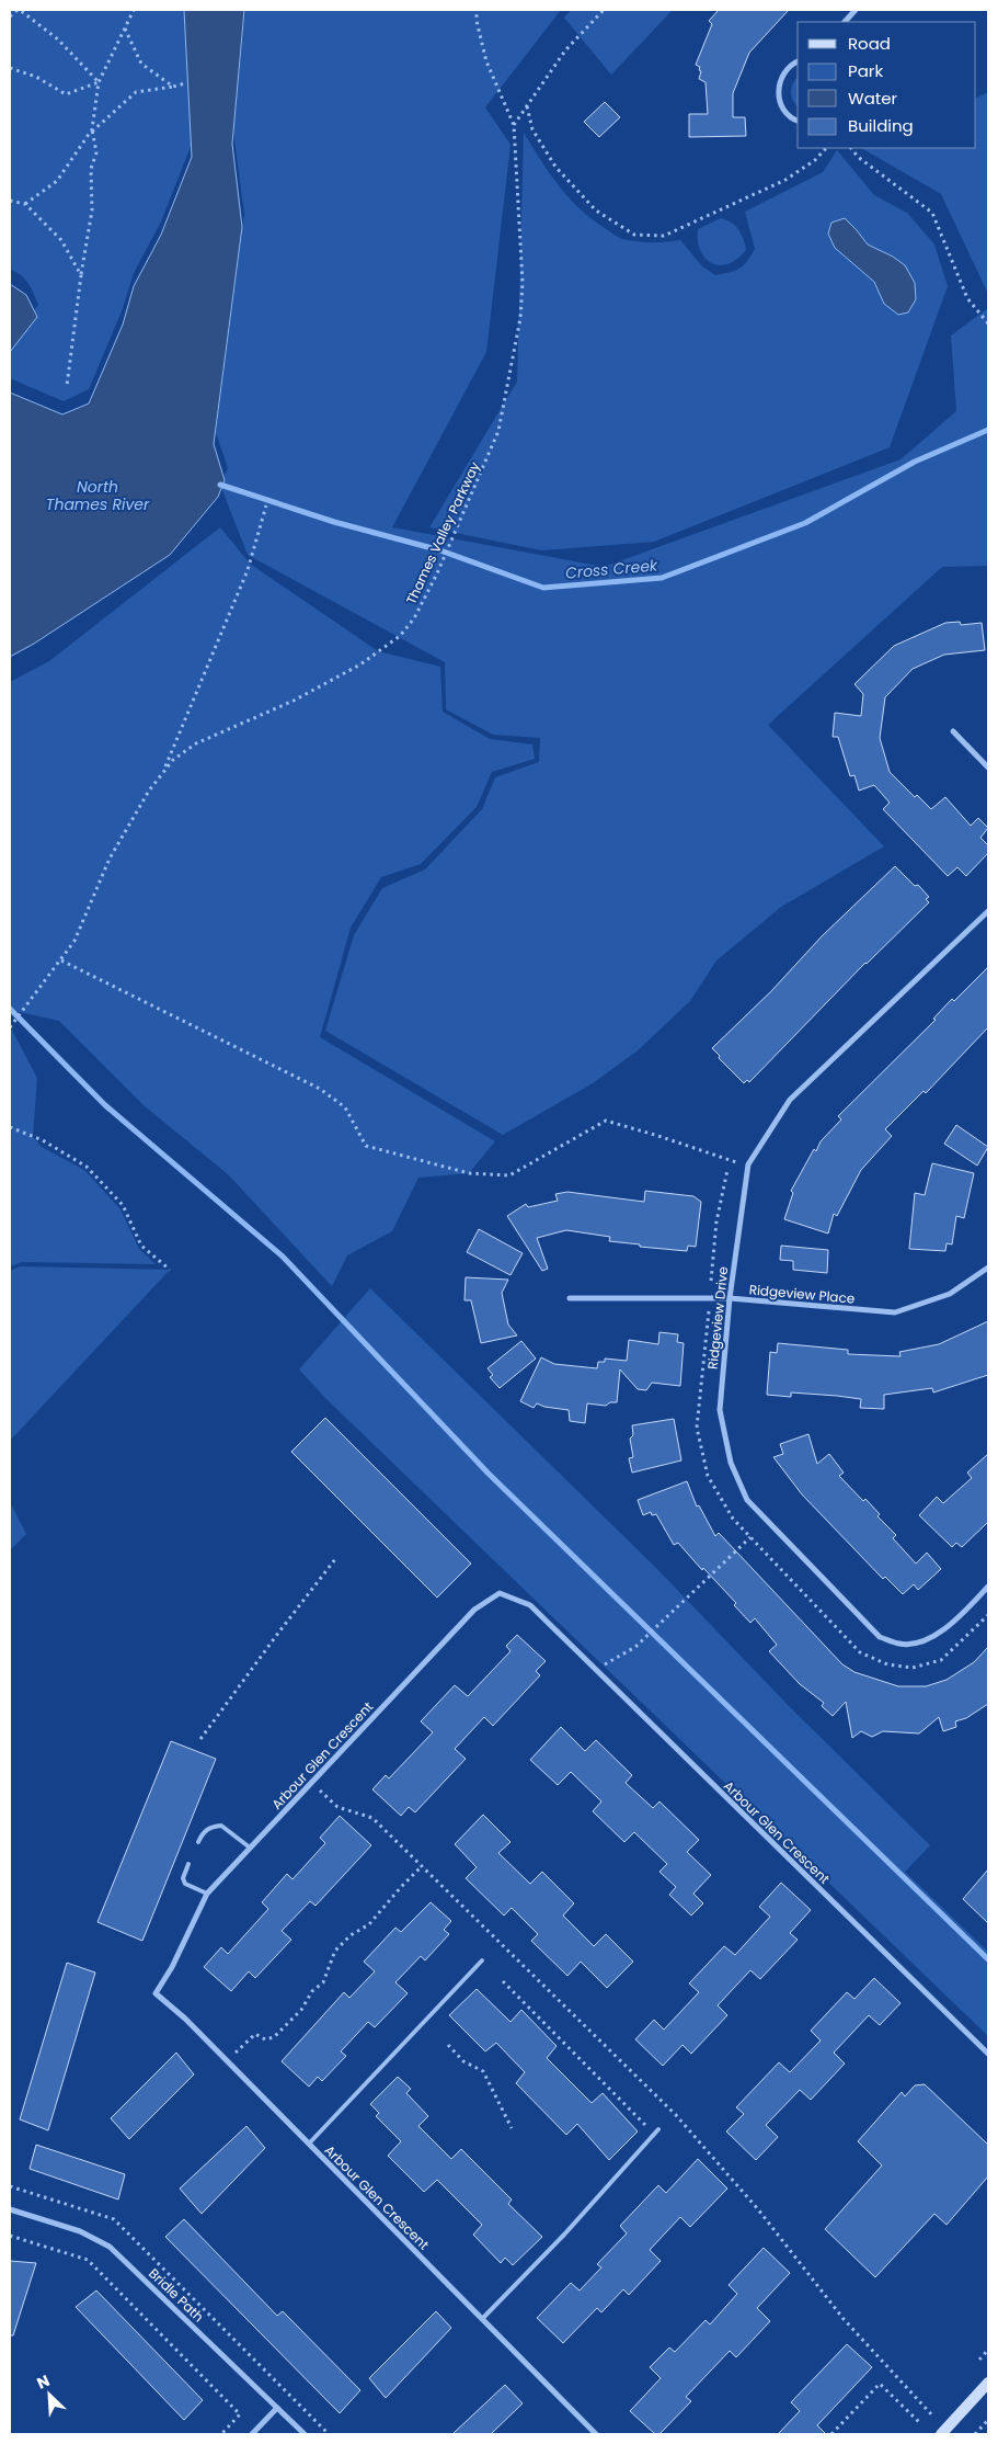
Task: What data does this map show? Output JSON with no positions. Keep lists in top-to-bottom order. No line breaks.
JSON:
{"streets":{"street":["Ridgeview Place","Ridgeview Drive","Arbour Glen Crescent","Bridle Path"],"path":["Thames Valley Parkway"]},"crossings":[["Ridgeview Place","Ridgeview Drive"]],"water":["North Thames River","Cross Creek"],"legend":["Road","Park","Water","Building"],"north":"top left"}
